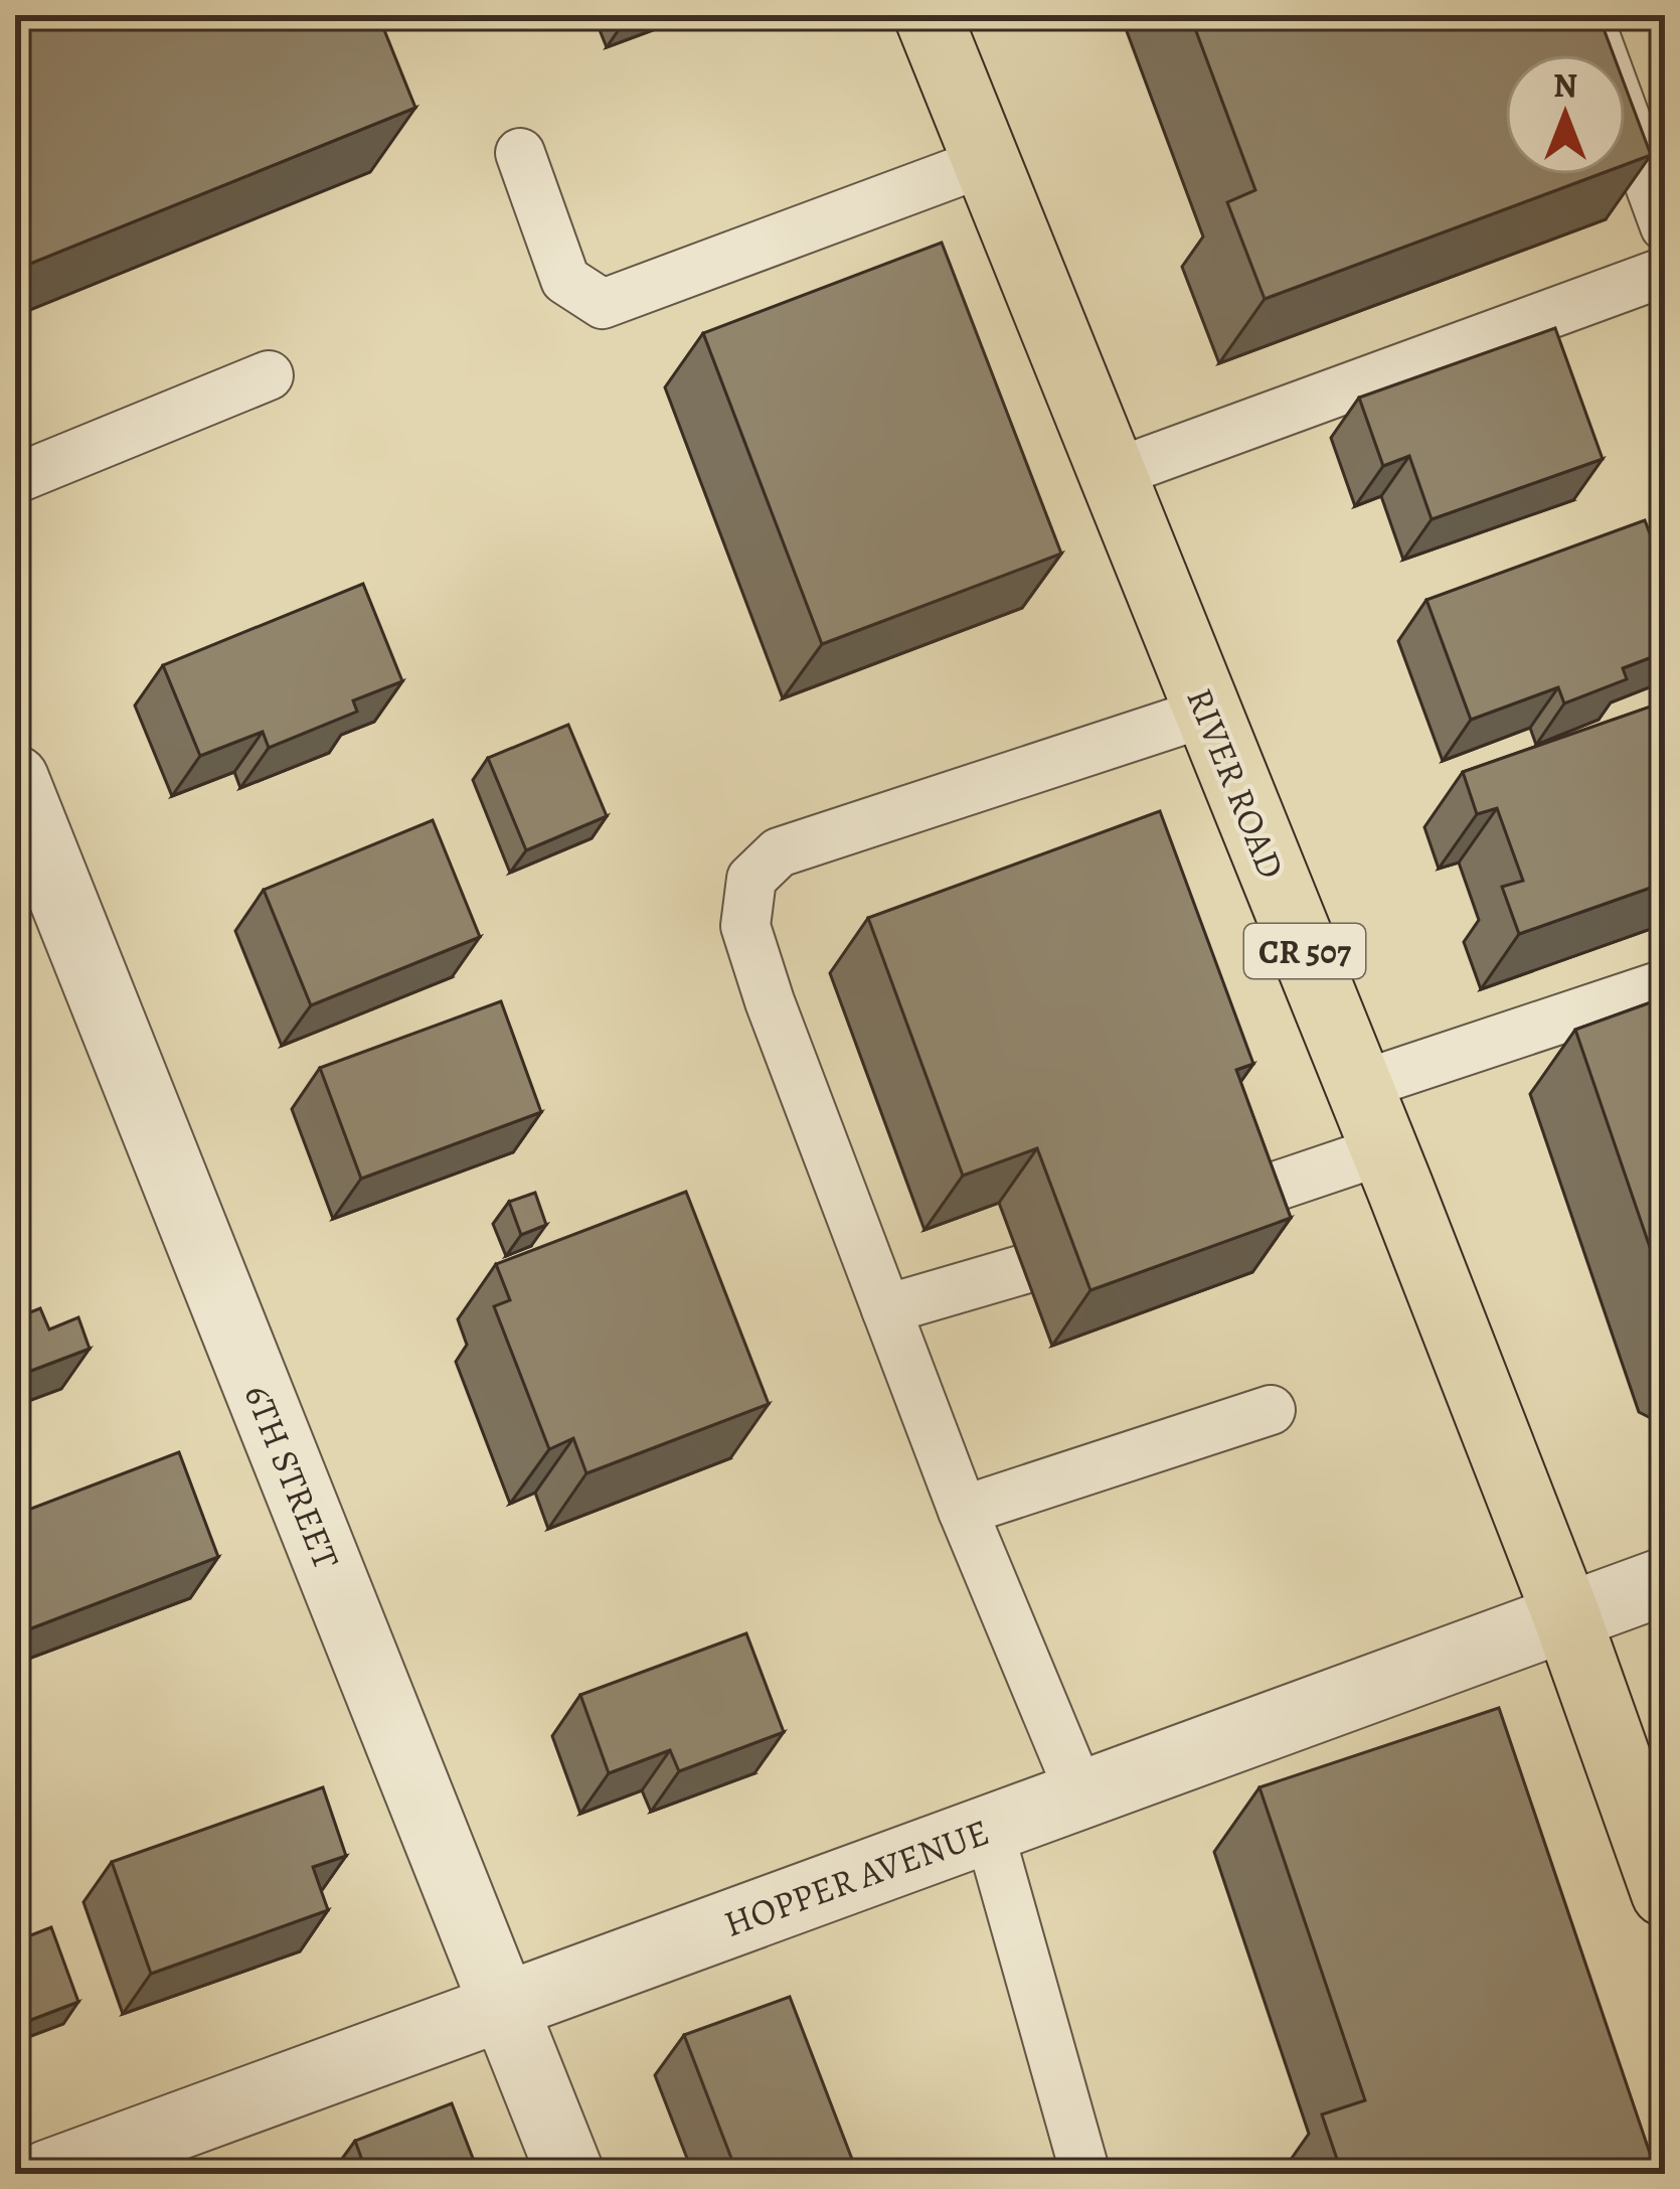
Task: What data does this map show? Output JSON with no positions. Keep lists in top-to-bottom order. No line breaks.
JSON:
{"streets":{"main road":["RIVER ROAD","CR 507"],"street":["6TH STREET","HOPPER AVENUE"]},"crossings":[["RIVER ROAD","HOPPER AVENUE"],["6TH STREET","HOPPER AVENUE"]],"north":"top"}
